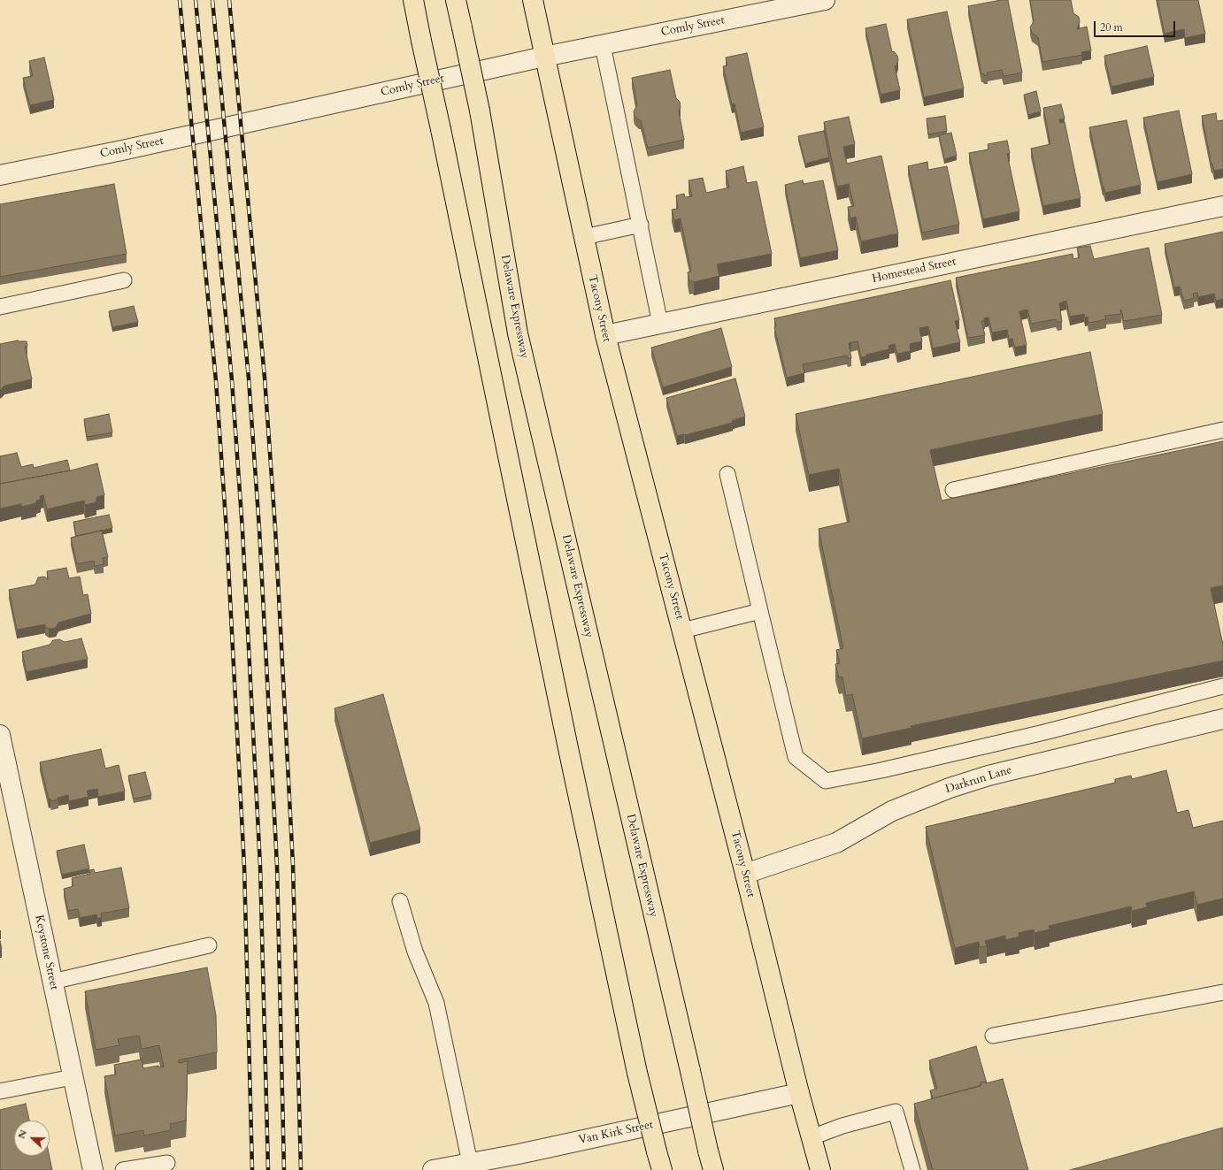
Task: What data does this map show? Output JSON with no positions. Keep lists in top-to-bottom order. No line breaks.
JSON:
{"streets":{"main road":["Delaware Expressway","Tacony Street"],"street":["Comly Street","Homestead Street","Darkrun Lane","Keystone Street","Van Kirk Street"]},"crossings":[["Comly Street","Tacony Street"],["Homestead Street","Tacony Street"],["Tacony Street","Darkrun Lane"],["Tacony Street","Van Kirk Street"]],"scale_bar":"20 m","north":"left"}
